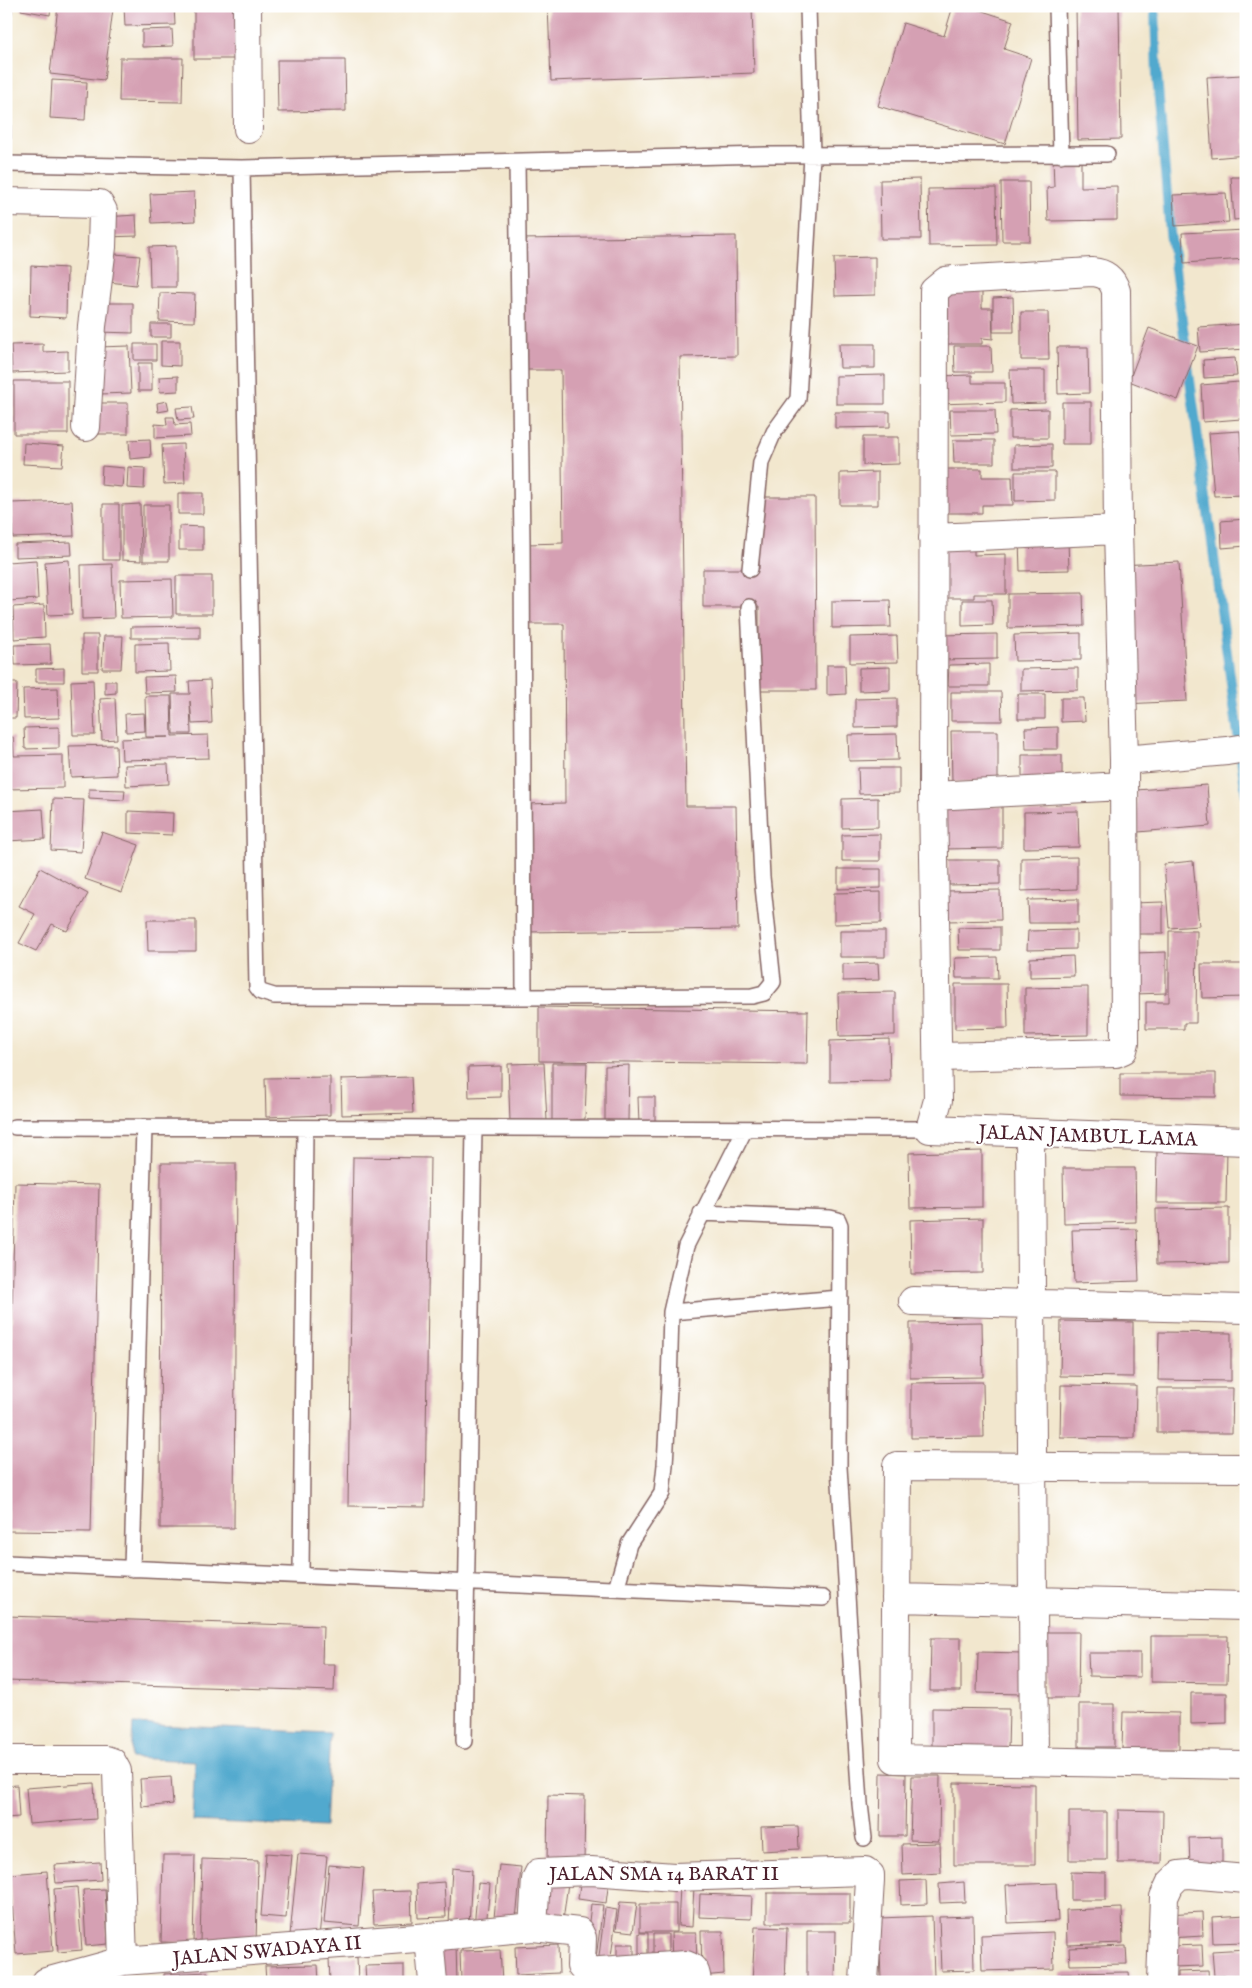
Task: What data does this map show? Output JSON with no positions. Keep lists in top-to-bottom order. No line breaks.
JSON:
{"streets":{"street":["JALAN JAMBUL LAMA","JALAN SMA 14 BARAT II","JALAN SWADAYA II"]}}
